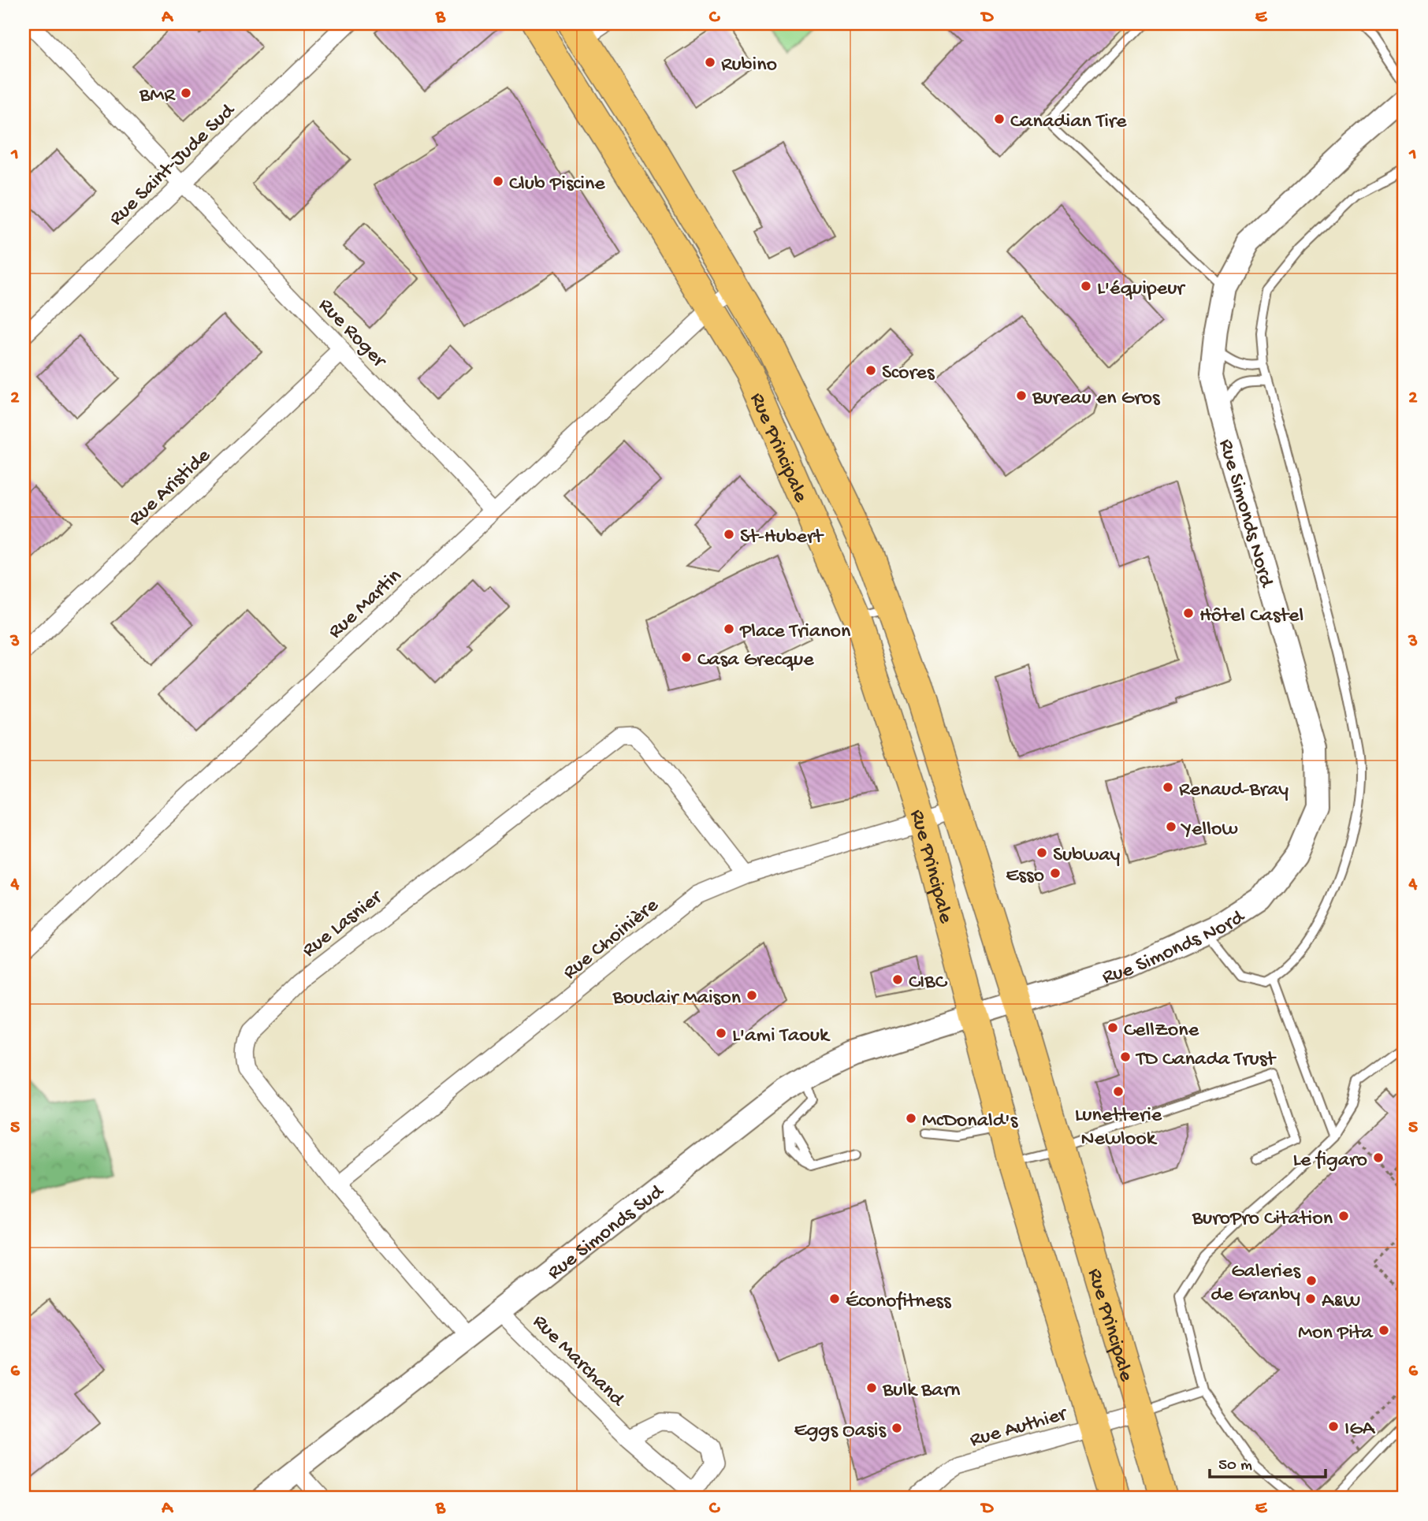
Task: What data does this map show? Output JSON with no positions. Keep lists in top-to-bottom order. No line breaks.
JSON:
{"streets":{"main road":["Rue Principale"],"street":["Rue Saint-Jude Sud","Rue Roger","Rue Aristide","Rue Simonds Nord","Rue Martin","Rue Lasnier","Rue Choinière","Rue Simonds Sud","Rue Marchand","Rue Authier"]},"crossings":[["Rue Saint-Jude Sud","Rue Roger"],["Rue Roger","Rue Aristide"],["Rue Roger","Rue Martin"],["Rue Principale","Rue Simonds Nord"],["Rue Principale","Rue Martin"],["Rue Principale","Rue Choinière"],["Rue Principale","Rue Simonds Sud"],["Rue Principale","Rue Authier"],["Rue Simonds Nord","Rue Simonds Sud"],["Rue Lasnier","Rue Choinière"],["Rue Lasnier","Rue Simonds Sud"],["Rue Simonds Sud","Rue Marchand"]],"places":["Rubino","BMR","Canadian Tire","Club Piscine","L'équipeur","Scores","Bureau en Gros","St-Hubert","Hôtel Castel","Place Trianon","Casa Grecque","Renaud-Bray","Yellow","Subway","Esso","CIBC","Bouclair Maison","CellZone","L'ami Taouk","TD Canada Trust","Lunetterie Newlook","McDonald's","Le figaro","BuroPro Citation","Galeries de Granby","Éconofitness","A&W","Mon Pita","Bulk Barn","IGA","Eggs Oasis"],"scale_bar":"50 m","grid":{"columns":["A","B","C","D","E"],"rows":["1","2","3","4","5","6"]}}
